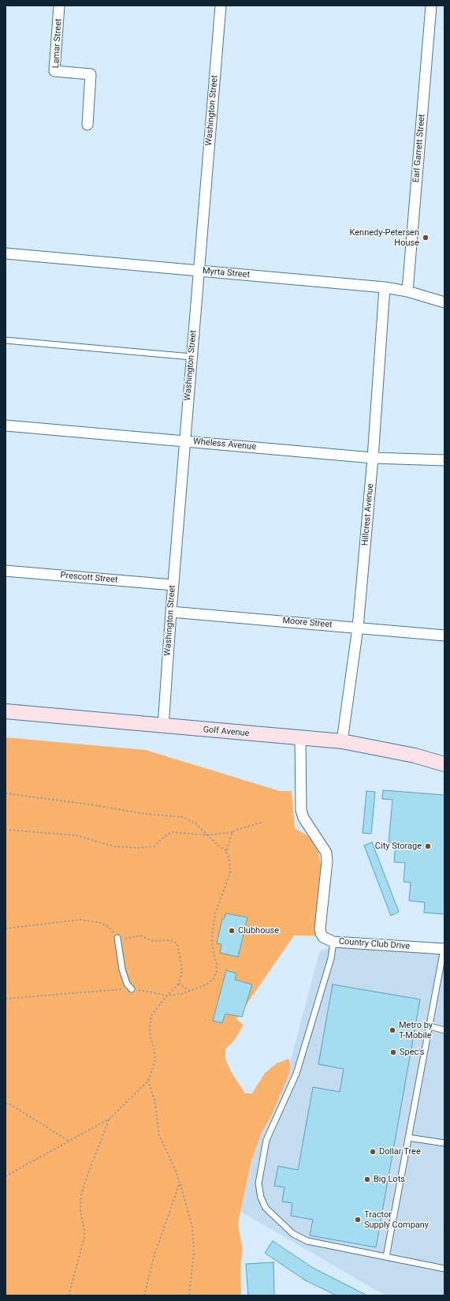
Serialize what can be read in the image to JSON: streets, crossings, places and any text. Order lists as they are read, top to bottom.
{
  "streets": {
    "main road": ["Golf Avenue"],
    "street": [
      "Lamar Street",
      "Washington Street",
      "Earl Garrett Street",
      "Myrta Street",
      "Wheless Avenue",
      "Hillcrest Avenue",
      "Prescott Street",
      "Moore Street",
      "Country Club Drive"
    ]
  },
  "crossings": [
    ["Washington Street", "Myrta Street"],
    ["Washington Street", "Wheless Avenue"],
    ["Washington Street", "Prescott Street"],
    ["Washington Street", "Moore Street"],
    ["Washington Street", "Golf Avenue"],
    ["Earl Garrett Street", "Myrta Street"],
    ["Myrta Street", "Hillcrest Avenue"],
    ["Wheless Avenue", "Hillcrest Avenue"],
    ["Hillcrest Avenue", "Moore Street"],
    ["Hillcrest Avenue", "Golf Avenue"],
    ["Golf Avenue", "Country Club Drive"]
  ],
  "places": [
    "Kennedy-Petersen House",
    "City Storage",
    "Clubhouse",
    "Metro by T-Mobile",
    "Spec's",
    "Dollar Tree",
    "Big Lots",
    "Tractor Supply Company"
  ]
}
